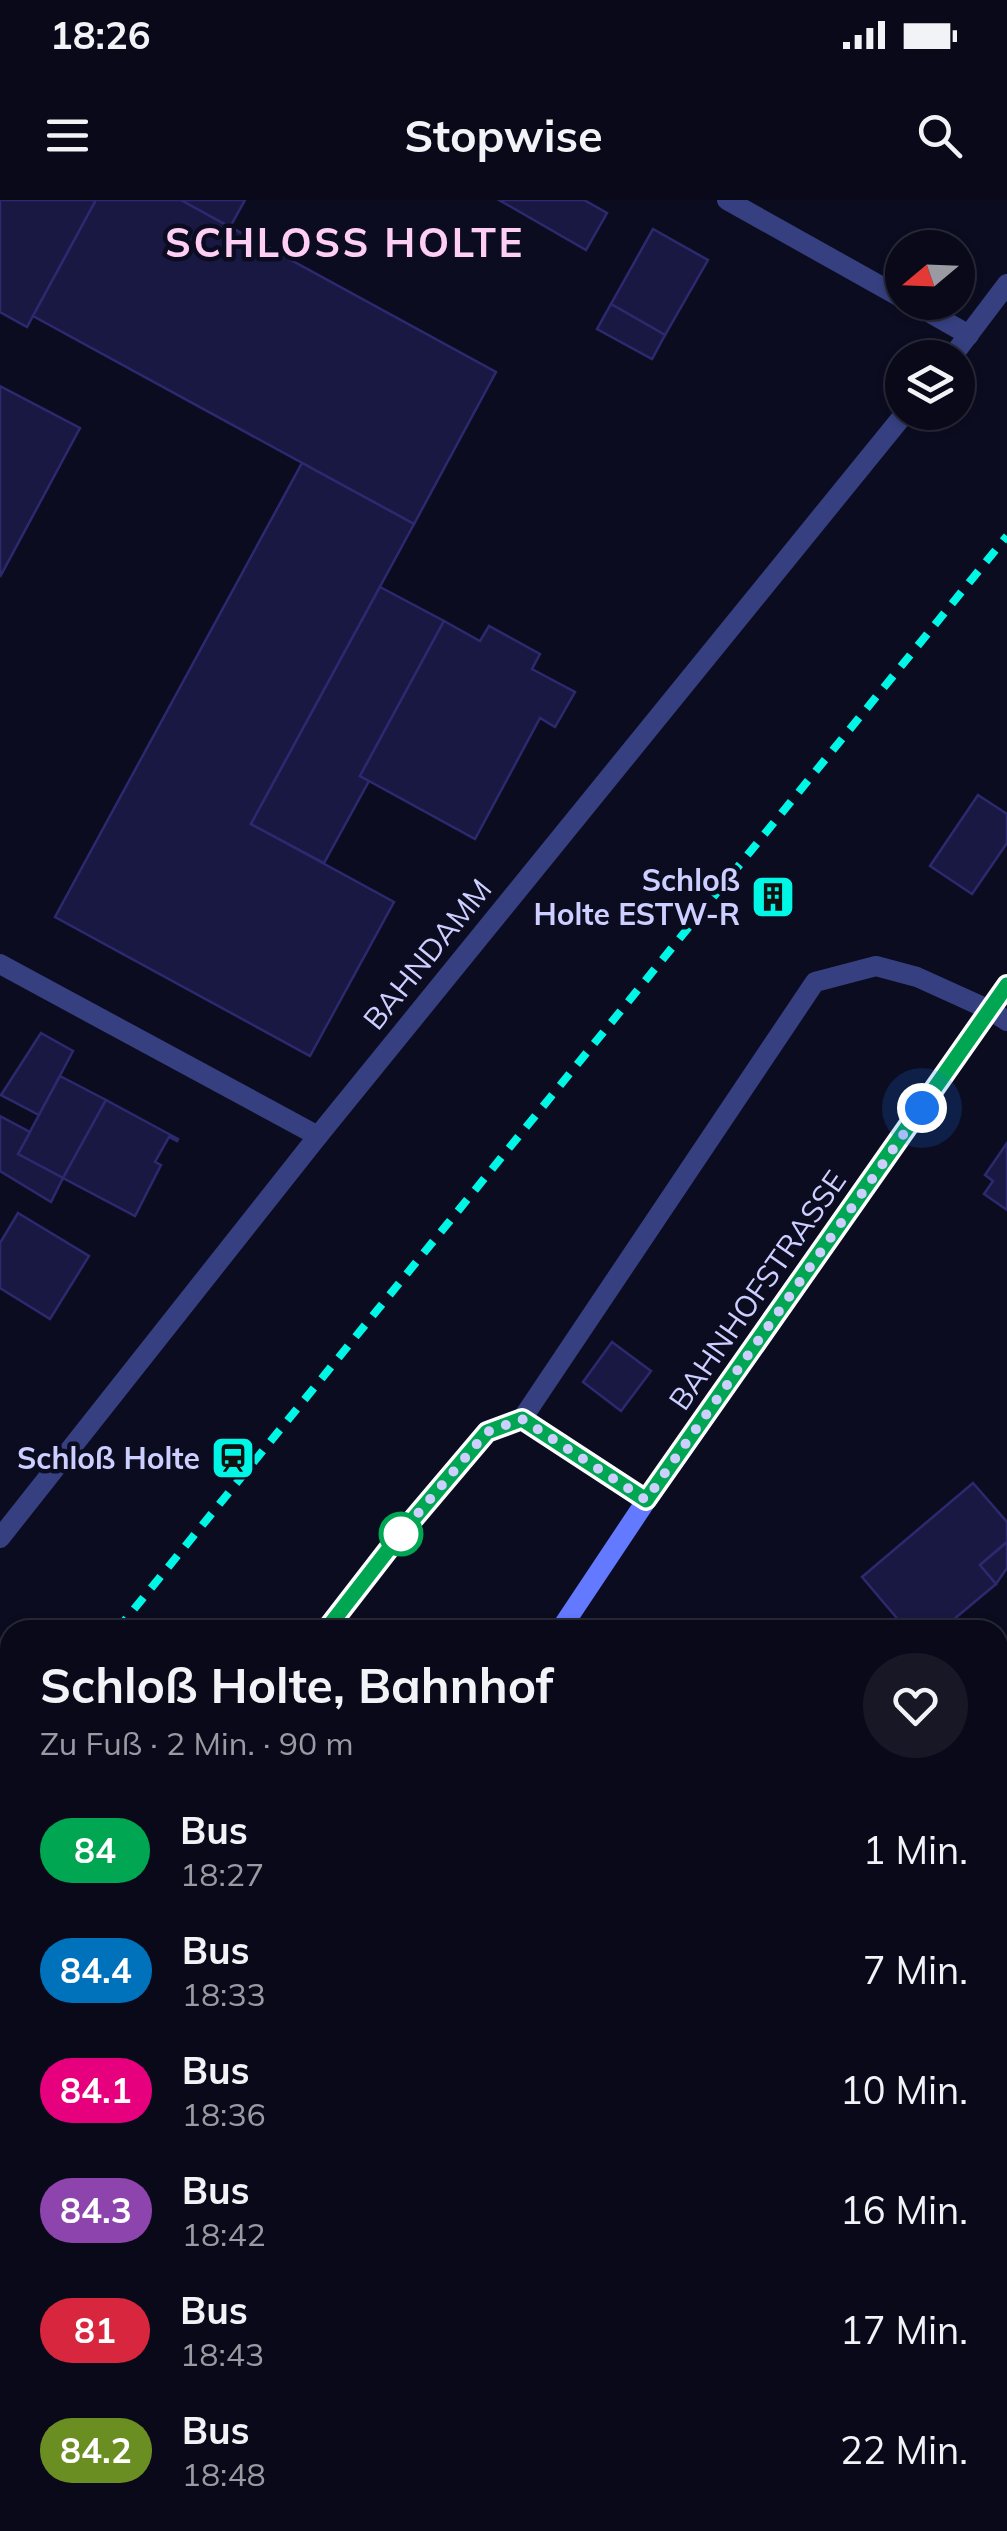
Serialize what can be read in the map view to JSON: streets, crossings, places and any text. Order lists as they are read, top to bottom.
{
  "streets": {
    "street": ["BAHNDAMM", "BAHNHOFSTRASSE"]
  },
  "districts": ["SCHLOSS HOLTE"],
  "places": {
    "building": ["Schloß Holte ESTW-R"],
    "station": ["Schloß Holte"]
  },
  "lines": ["bus line 84"],
  "north": "left",
  "page": {
    "status": "18:26",
    "header": "Stopwise",
    "heading": ["Schloß Holte, Bahnhof", "Zu Fuß · 2 Min. · 90 m"],
    "list": [
      {
        "mark": "84",
        "name": "Bus",
        "note": "18:27",
        "value": "1 Min."
      },
      {
        "mark": "84.4",
        "name": "Bus",
        "note": "18:33",
        "value": "7 Min."
      },
      {
        "mark": "84.1",
        "name": "Bus",
        "note": "18:36",
        "value": "10 Min."
      },
      {
        "mark": "84.3",
        "name": "Bus",
        "note": "18:42",
        "value": "16 Min."
      },
      {
        "mark": "81",
        "name": "Bus",
        "note": "18:43",
        "value": "17 Min."
      },
      {
        "mark": "84.2",
        "name": "Bus",
        "note": "18:48",
        "value": "22 Min."
      }
    ]
  }
}
